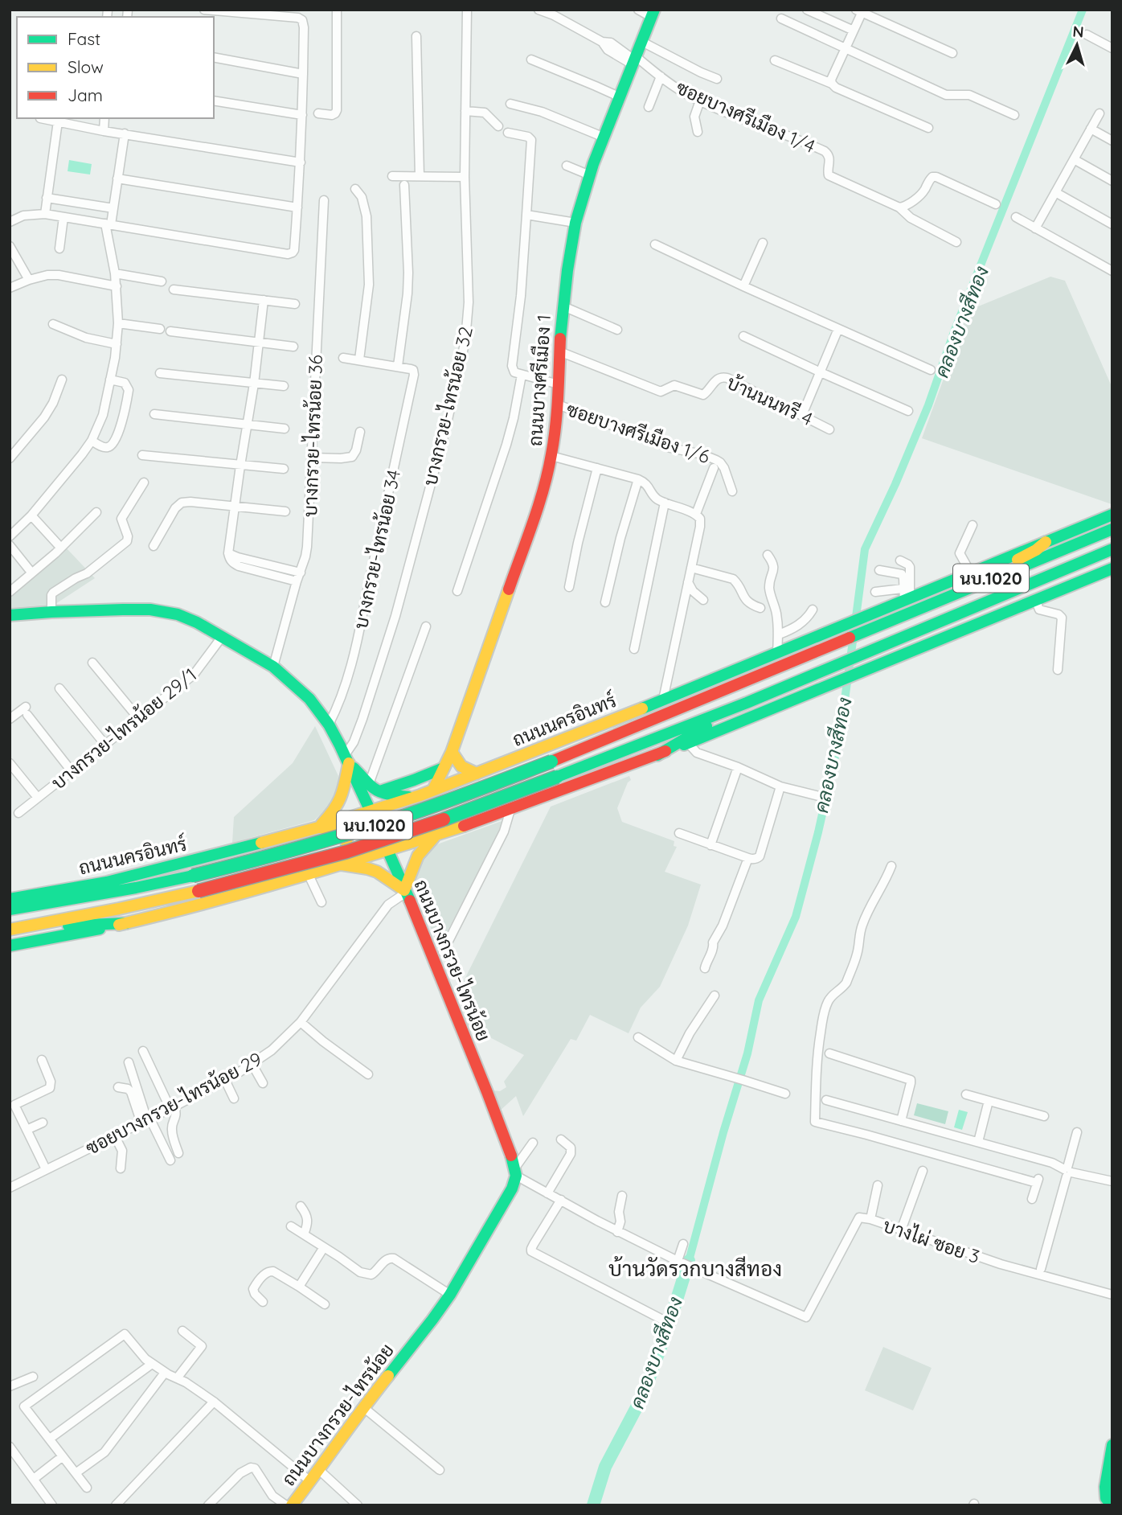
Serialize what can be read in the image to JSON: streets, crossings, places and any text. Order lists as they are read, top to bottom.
{
  "streets": {
    "main road": [
      "ถนนบางศรีเมือง 1",
      "นบ.1020",
      "ถนนนครอินทร์",
      "ถนนบางกรวย-ไทรน้อย"
    ],
    "street": [
      "ซอยบางศรีเมือง 1/4",
      "บ้านนนทรี 4",
      "บางกรวย-ไทรน้อย 32",
      "ซอยบางศรีเมือง 1/6",
      "บางกรวย-ไทรน้อย 36",
      "บางกรวย-ไทรน้อย 34",
      "บางกรวย-ไทรน้อย 29/1",
      "ซอยบางกรวย-ไทรน้อย 29",
      "บางไผ่ ซอย 3"
    ]
  },
  "crossings": [
    ["ซอยบางศรีเมือง 1/4", "ถนนบางศรีเมือง 1"],
    ["ถนนบางศรีเมือง 1", "บ้านนนทรี 4"],
    ["ถนนบางศรีเมือง 1", "ซอยบางศรีเมือง 1/6"],
    ["ถนนบางศรีเมือง 1", "ถนนนครอินทร์"],
    ["บางกรวย-ไทรน้อย 32", "ถนนบางกรวย-ไทรน้อย"],
    ["บางกรวย-ไทรน้อย 36", "ถนนบางกรวย-ไทรน้อย"],
    ["บางกรวย-ไทรน้อย 34", "ถนนบางกรวย-ไทรน้อย"],
    ["นบ.1020", "ถนนบางกรวย-ไทรน้อย"],
    ["ถนนนครอินทร์", "ถนนบางกรวย-ไทรน้อย"],
    ["บางกรวย-ไทรน้อย 29/1", "ถนนบางกรวย-ไทรน้อย"],
    ["ถนนบางกรวย-ไทรน้อย", "ซอยบางกรวย-ไทรน้อย 29"]
  ],
  "districts": ["บ้านวัดรวกบางสีทอง"],
  "water": ["คลองบางสีทอง"],
  "legend": ["Fast", "Slow", "Jam"],
  "north": "top"
}
